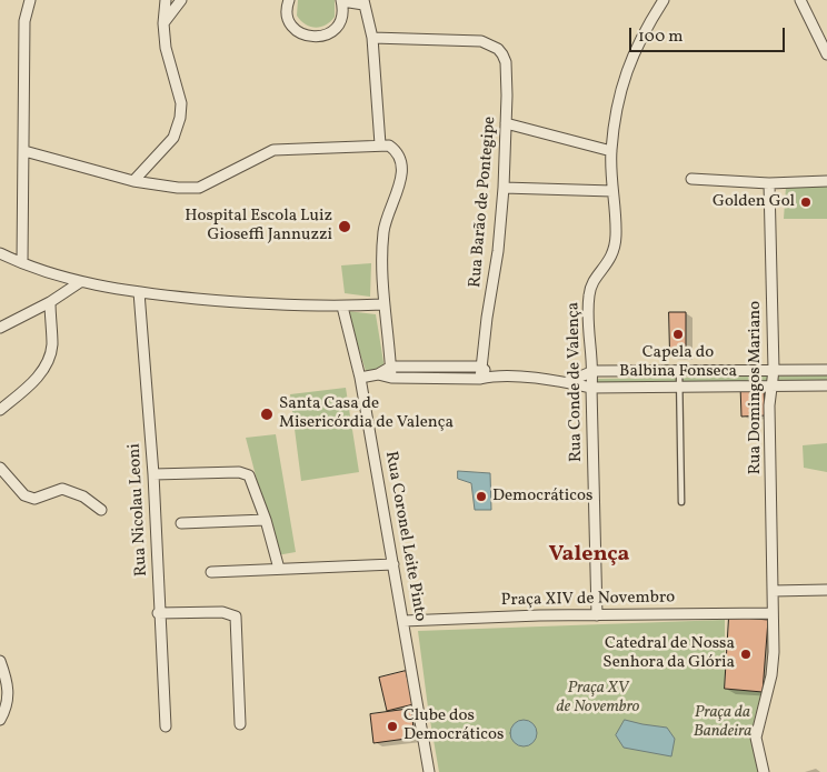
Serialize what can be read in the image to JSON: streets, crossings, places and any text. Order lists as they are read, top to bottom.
{
  "streets": {
    "street": [
      "Rua Barão de Pontegipe",
      "Rua Conde de Valença",
      "Rua Domingos Mariano",
      "Rua Nicolau Leoni",
      "Rua Coronel Leite Pinto",
      "Praça XIV de Novembro"
    ]
  },
  "crossings": [
    ["Rua Conde de Valença", "Praça XIV de Novembro"],
    ["Rua Domingos Mariano", "Praça XIV de Novembro"],
    ["Rua Coronel Leite Pinto", "Praça XIV de Novembro"]
  ],
  "districts": ["Valença"],
  "parks": ["Praça XV de Novembro", "Praça da Bandeira"],
  "places": [
    "Golden Gol",
    "Hospital Escola Luiz Gioseffi Jannuzzi",
    "Capela do Balbina Fonseca",
    "Santa Casa de Misericórdia de Valença",
    "Democráticos",
    "Catedral de Nossa Senhora da Glória",
    "Clube dos Democráticos"
  ],
  "scale_bar": "100 m"
}
